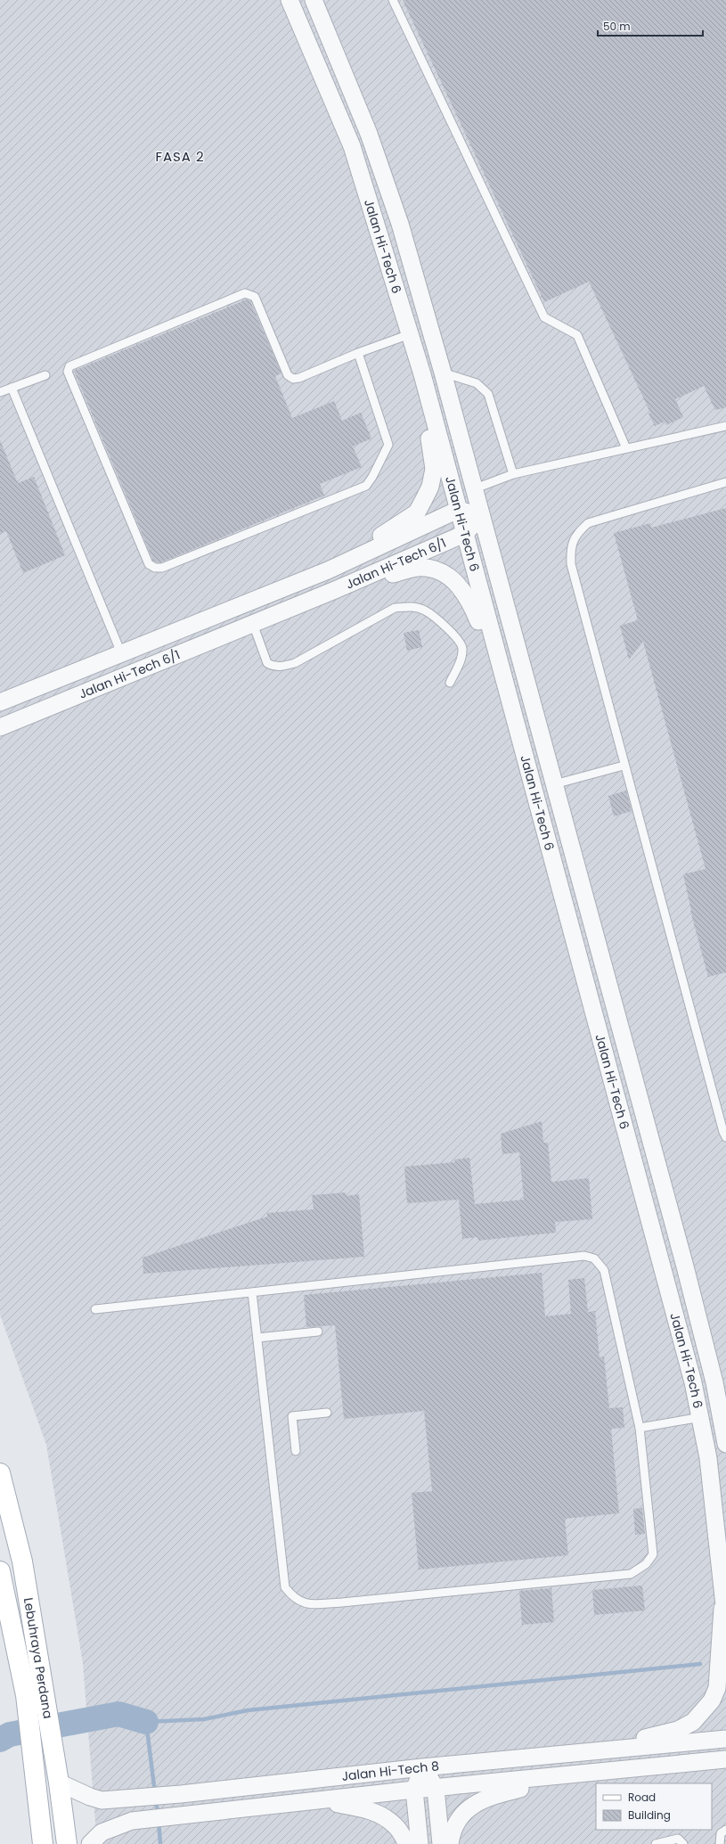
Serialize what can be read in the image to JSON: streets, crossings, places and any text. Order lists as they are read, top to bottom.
{
  "streets": {
    "main road": ["Lebuhraya Perdana"],
    "street": ["Jalan Hi-Tech 6", "Jalan Hi-Tech 6/1", "Jalan Hi-Tech 8"]
  },
  "crossings": [
    ["Jalan Hi-Tech 6", "Jalan Hi-Tech 6/1"],
    ["Lebuhraya Perdana", "Jalan Hi-Tech 8"]
  ],
  "districts": ["FASA 2"],
  "legend": ["Road", "Building"],
  "scale_bar": "50 m"
}
